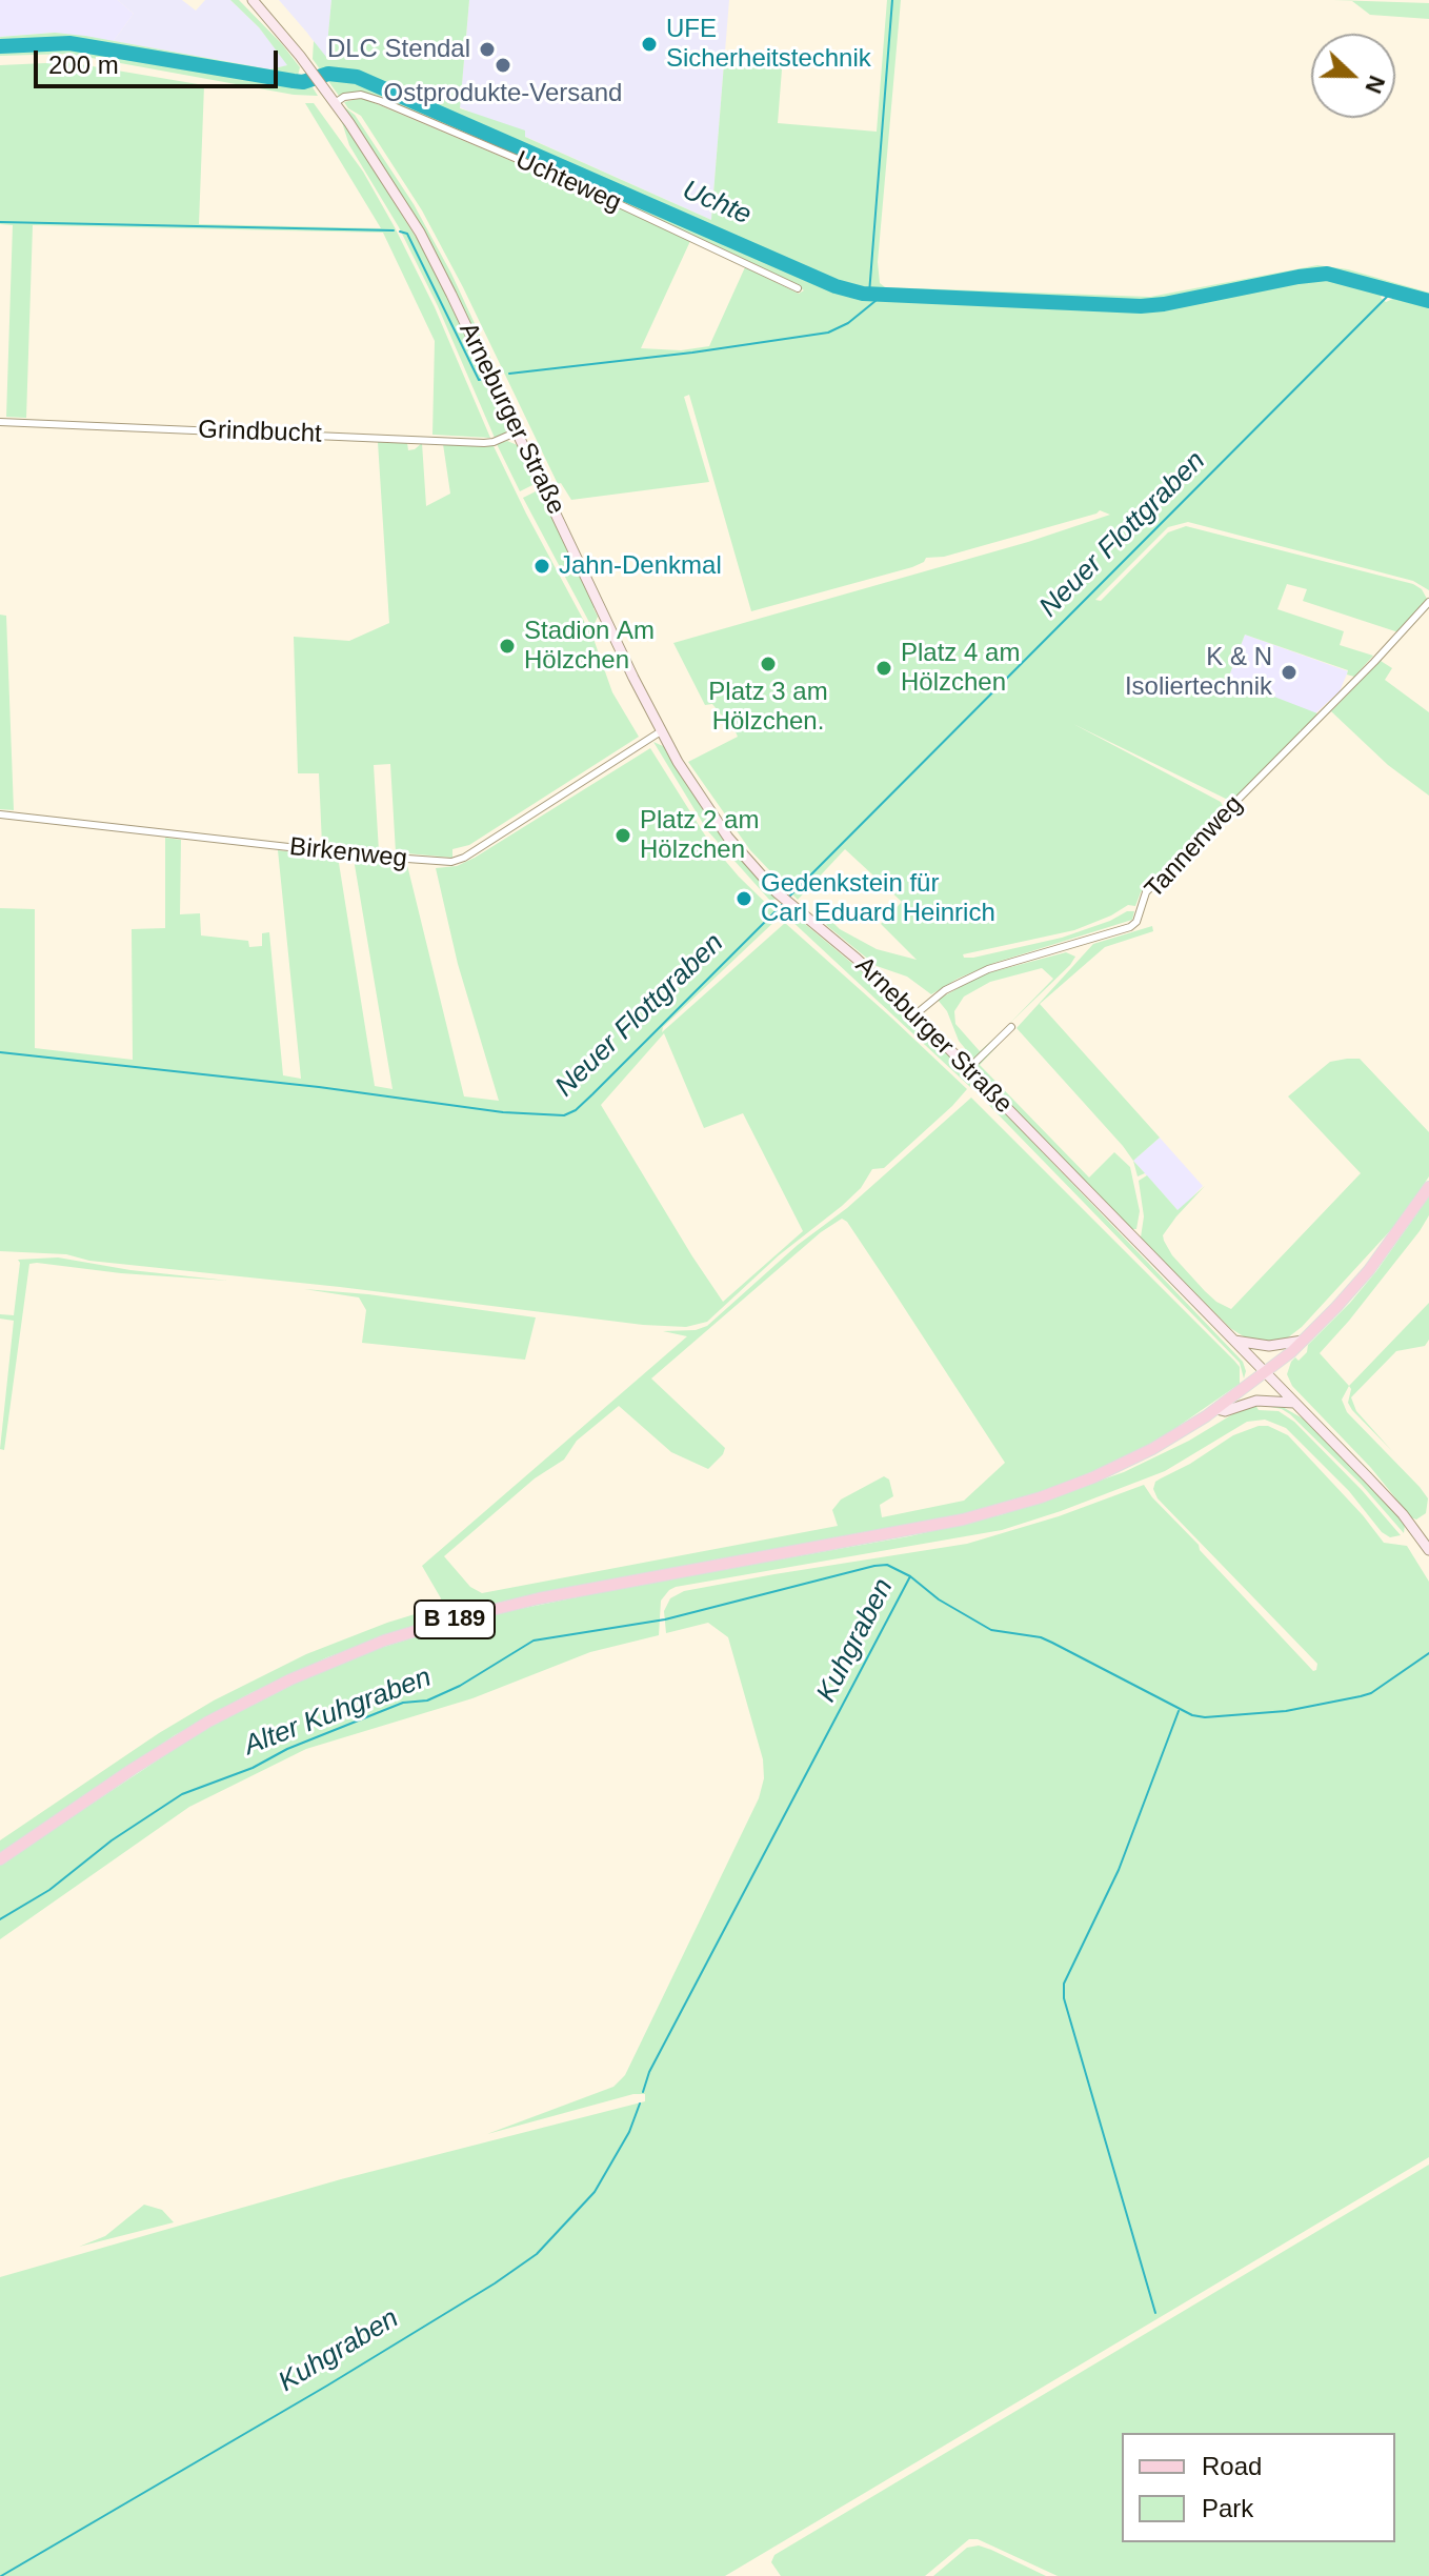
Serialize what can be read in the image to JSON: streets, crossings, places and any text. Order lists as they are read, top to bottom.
{
  "streets": {
    "main road": ["Arneburger Straße", "B 189"],
    "street": [
      "Uchteweg",
      "Grindbucht",
      "Tannenweg",
      "Birkenweg"
    ]
  },
  "crossings": [
    ["Uchteweg", "Arneburger Straße"],
    ["Arneburger Straße", "Grindbucht"],
    ["Arneburger Straße", "Tannenweg"],
    ["Arneburger Straße", "Birkenweg"],
    ["Arneburger Straße", "B 189"]
  ],
  "water": [
    "Uchte",
    "Neuer Flottgraben",
    "Kuhgraben",
    "Alter Kuhgraben"
  ],
  "places": [
    "UFE Sicherheitstechnik",
    "DLC Stendal",
    "Ostprodukte-Versand",
    "Jahn-Denkmal",
    "Stadion Am Hölzchen",
    "Platz 3 am Hölzchen.",
    "Platz 4 am Hölzchen",
    "K & N Isoliertechnik",
    "Platz 2 am Hölzchen",
    "Gedenkstein für Carl Eduard Heinrich"
  ],
  "legend": ["Road", "Park"],
  "scale_bar": "200 m",
  "north": "right"
}
